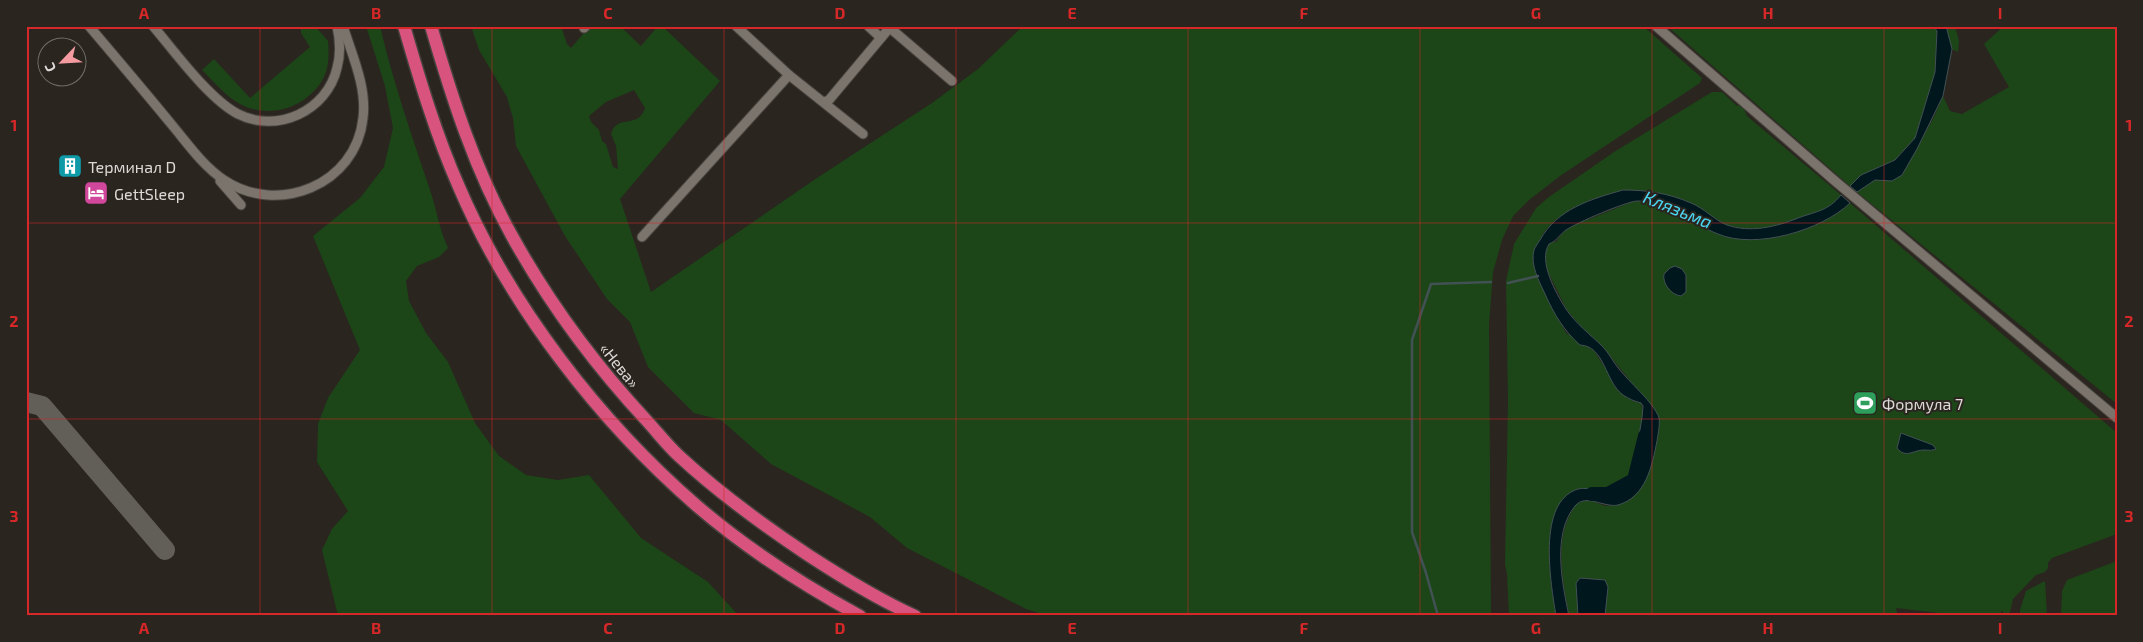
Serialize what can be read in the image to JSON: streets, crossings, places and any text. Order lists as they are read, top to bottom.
{
  "streets": {
    "highway": ["«Нева»"]
  },
  "water": ["Клязьма"],
  "places": {
    "building": ["Терминал D"],
    "hotel": ["GettSleep"],
    "sports": ["Формула 7"]
  },
  "north": "bottom left",
  "grid": {
    "columns": [
      "A",
      "B",
      "C",
      "D",
      "E",
      "F",
      "G",
      "H",
      "I"
    ],
    "rows": ["1", "2", "3"]
  }
}
